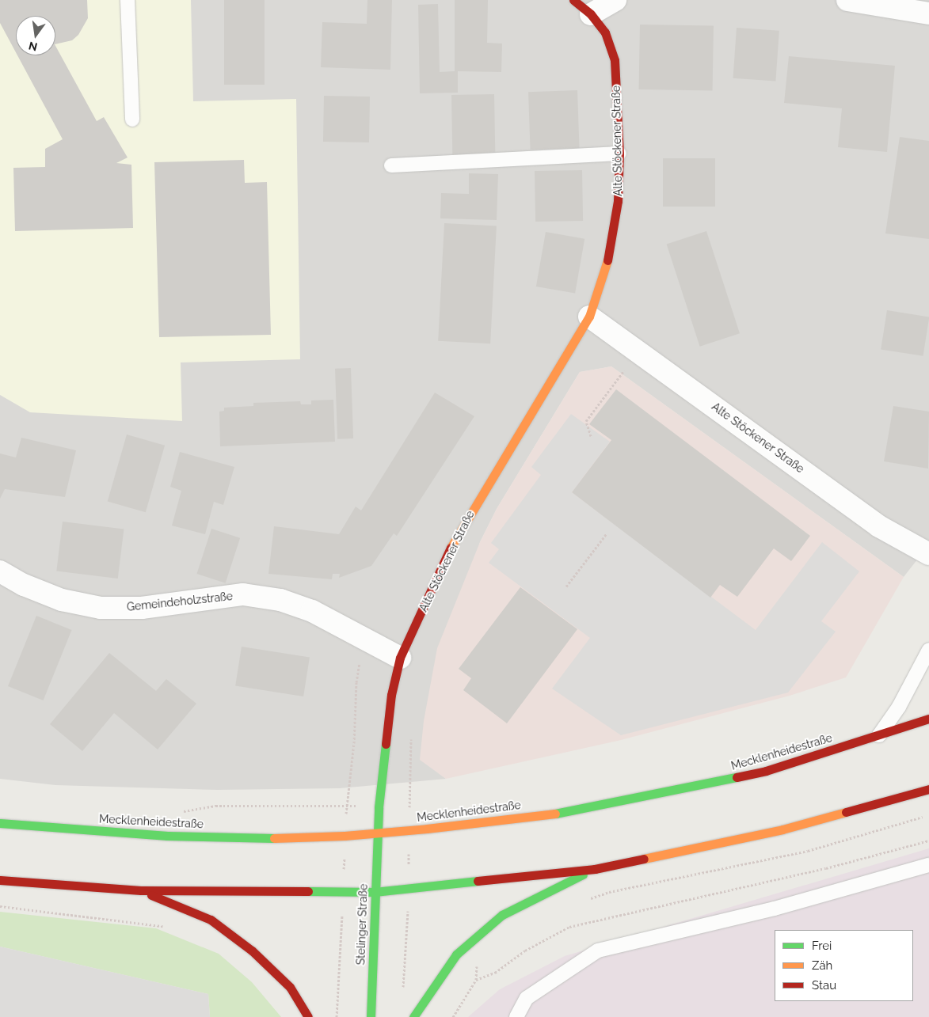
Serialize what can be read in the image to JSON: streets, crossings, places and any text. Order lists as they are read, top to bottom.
{
  "streets": {
    "main road": ["Alte Stöckener Straße", "Mecklenheidestraße", "Stelinger Straße"],
    "street": ["Gemeindeholzstraße"]
  },
  "crossings": [
    ["Alte Stöckener Straße", "Gemeindeholzstraße"],
    ["Alte Stöckener Straße", "Mecklenheidestraße"],
    ["Alte Stöckener Straße", "Stelinger Straße"],
    ["Mecklenheidestraße", "Stelinger Straße"]
  ],
  "legend": ["Frei", "Zäh", "Stau"],
  "north": "bottom"
}
